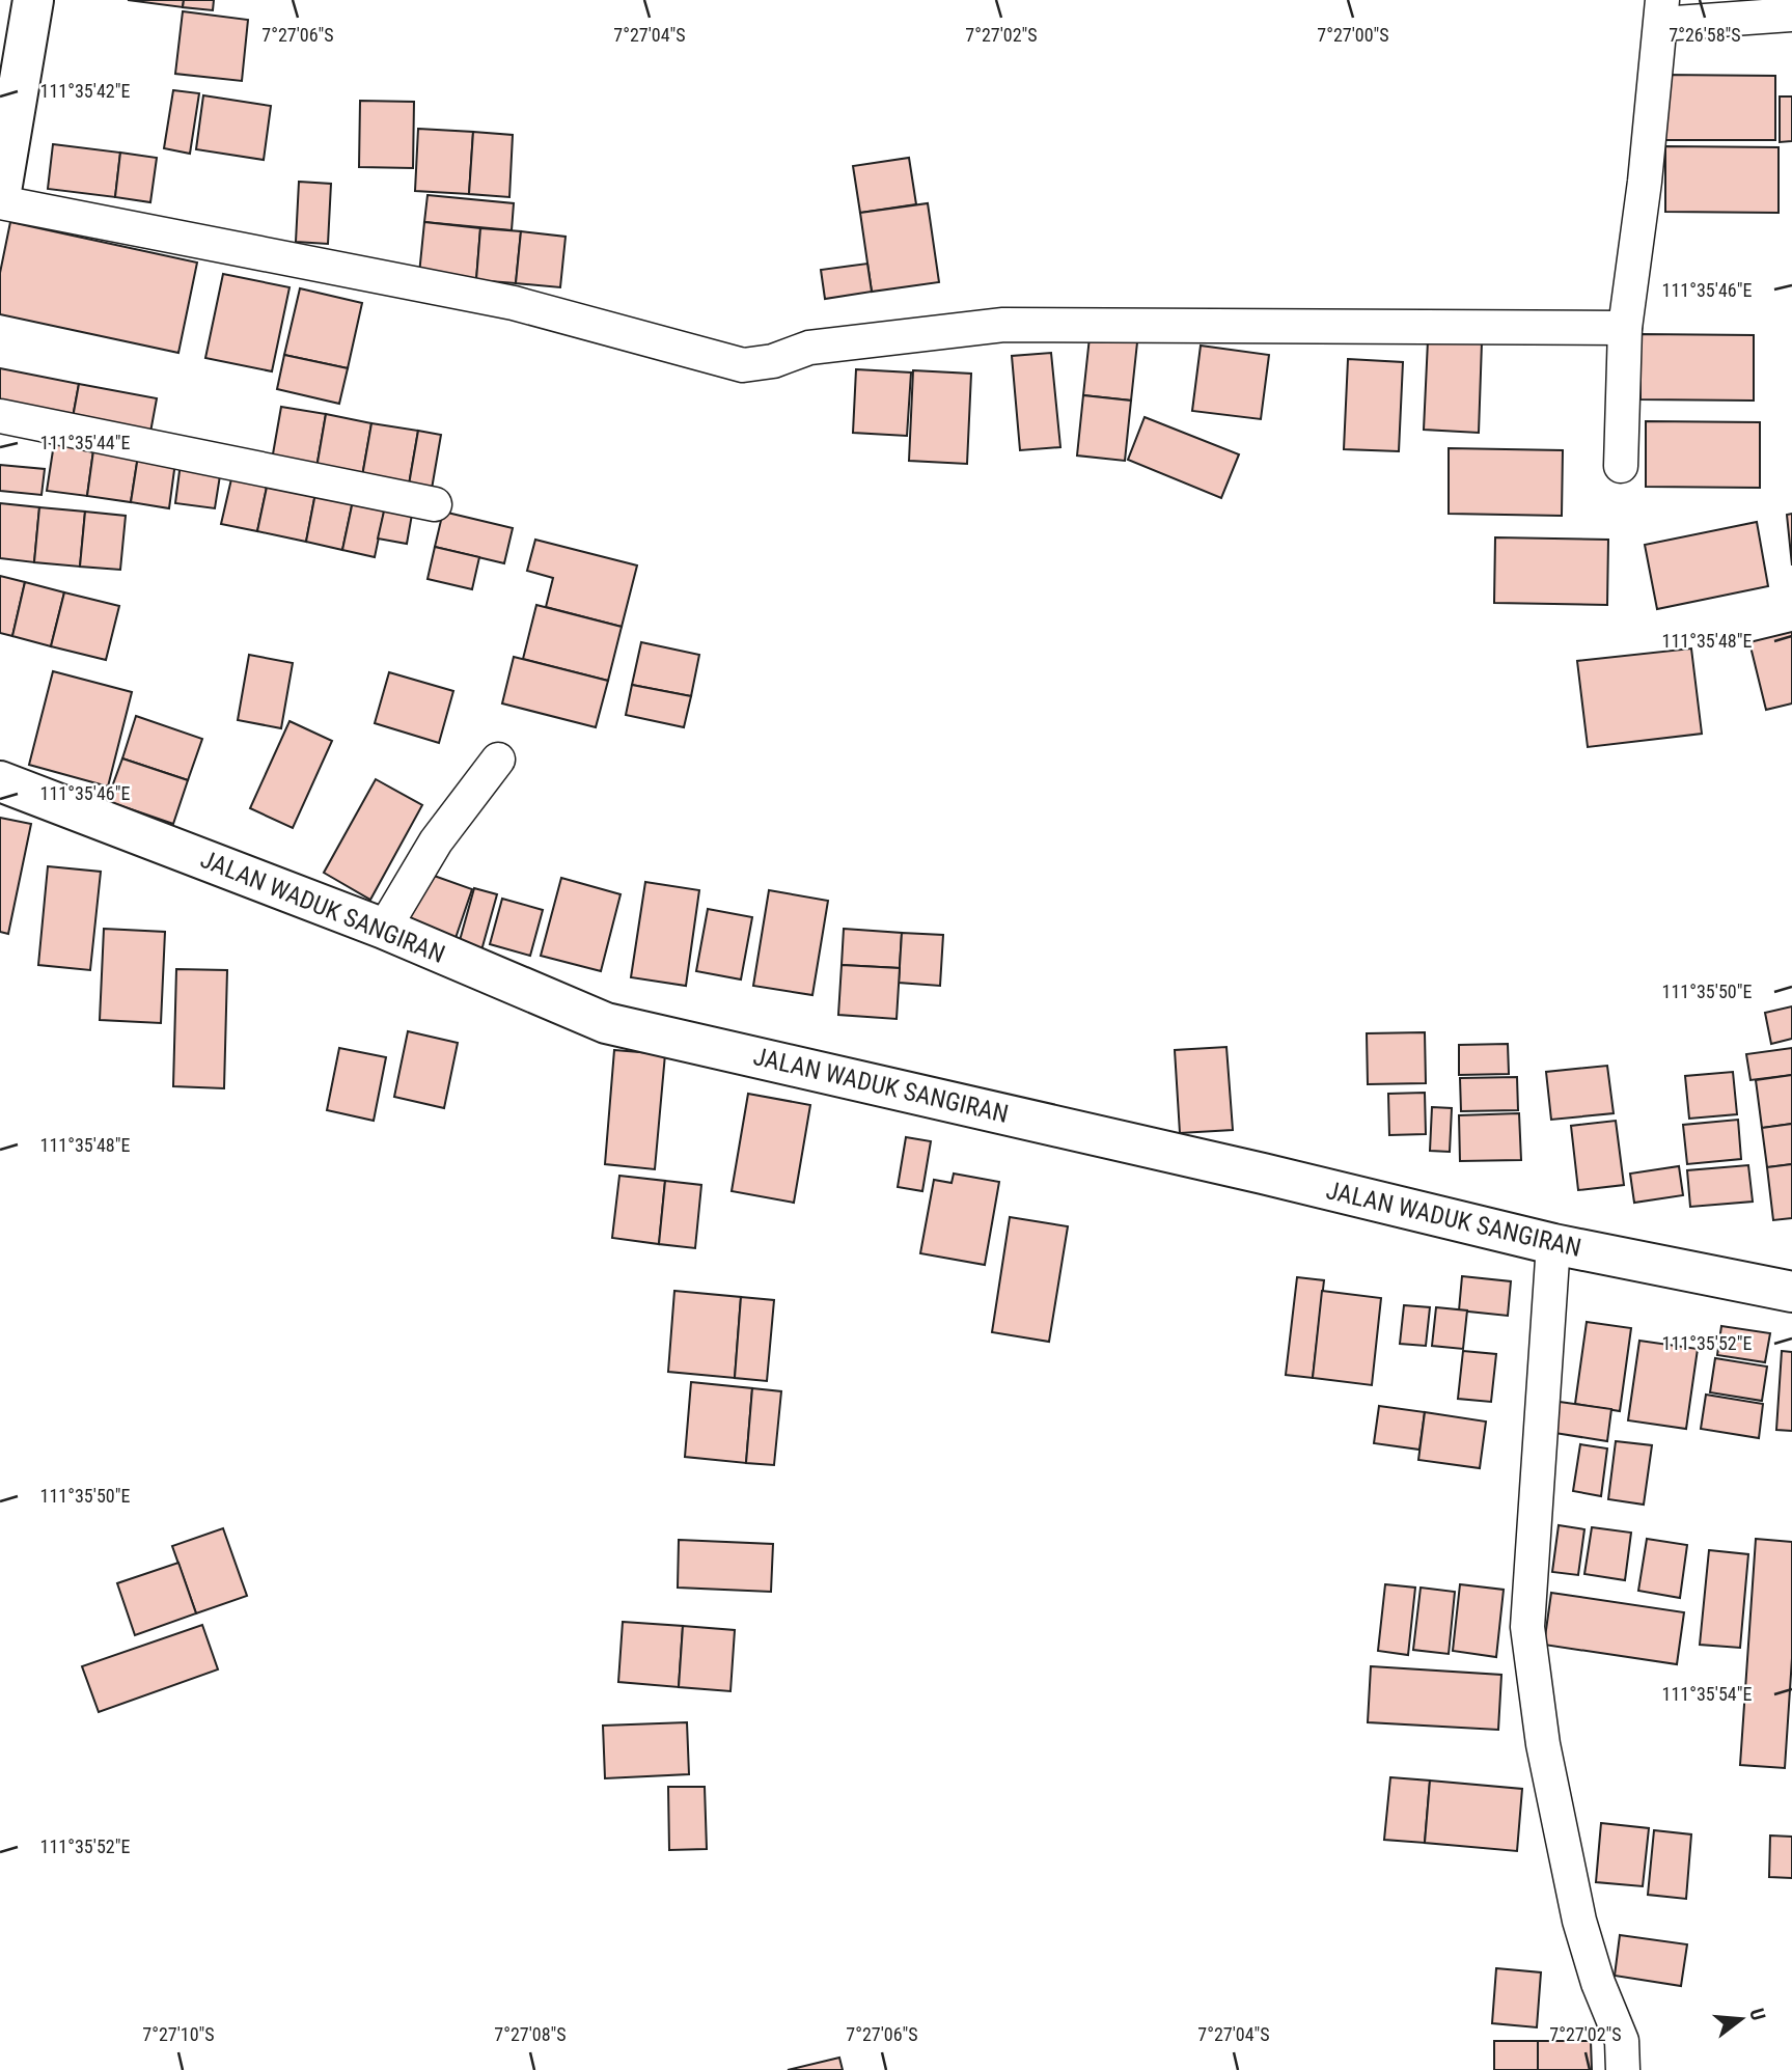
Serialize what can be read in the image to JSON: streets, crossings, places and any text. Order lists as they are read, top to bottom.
{
  "streets": {
    "main road": ["JALAN WADUK SANGIRAN"]
  },
  "north": "right",
  "coordinates": [
    "7°27'06\"S",
    "7°27'04\"S",
    "7°27'02\"S",
    "7°27'00\"S",
    "7°26'58\"S",
    "111°35'42\"E",
    "111°35'46\"E",
    "111°35'44\"E",
    "111°35'48\"E",
    "111°35'50\"E",
    "111°35'52\"E",
    "111°35'54\"E",
    "7°27'10\"S",
    "7°27'08\"S"
  ]
}
